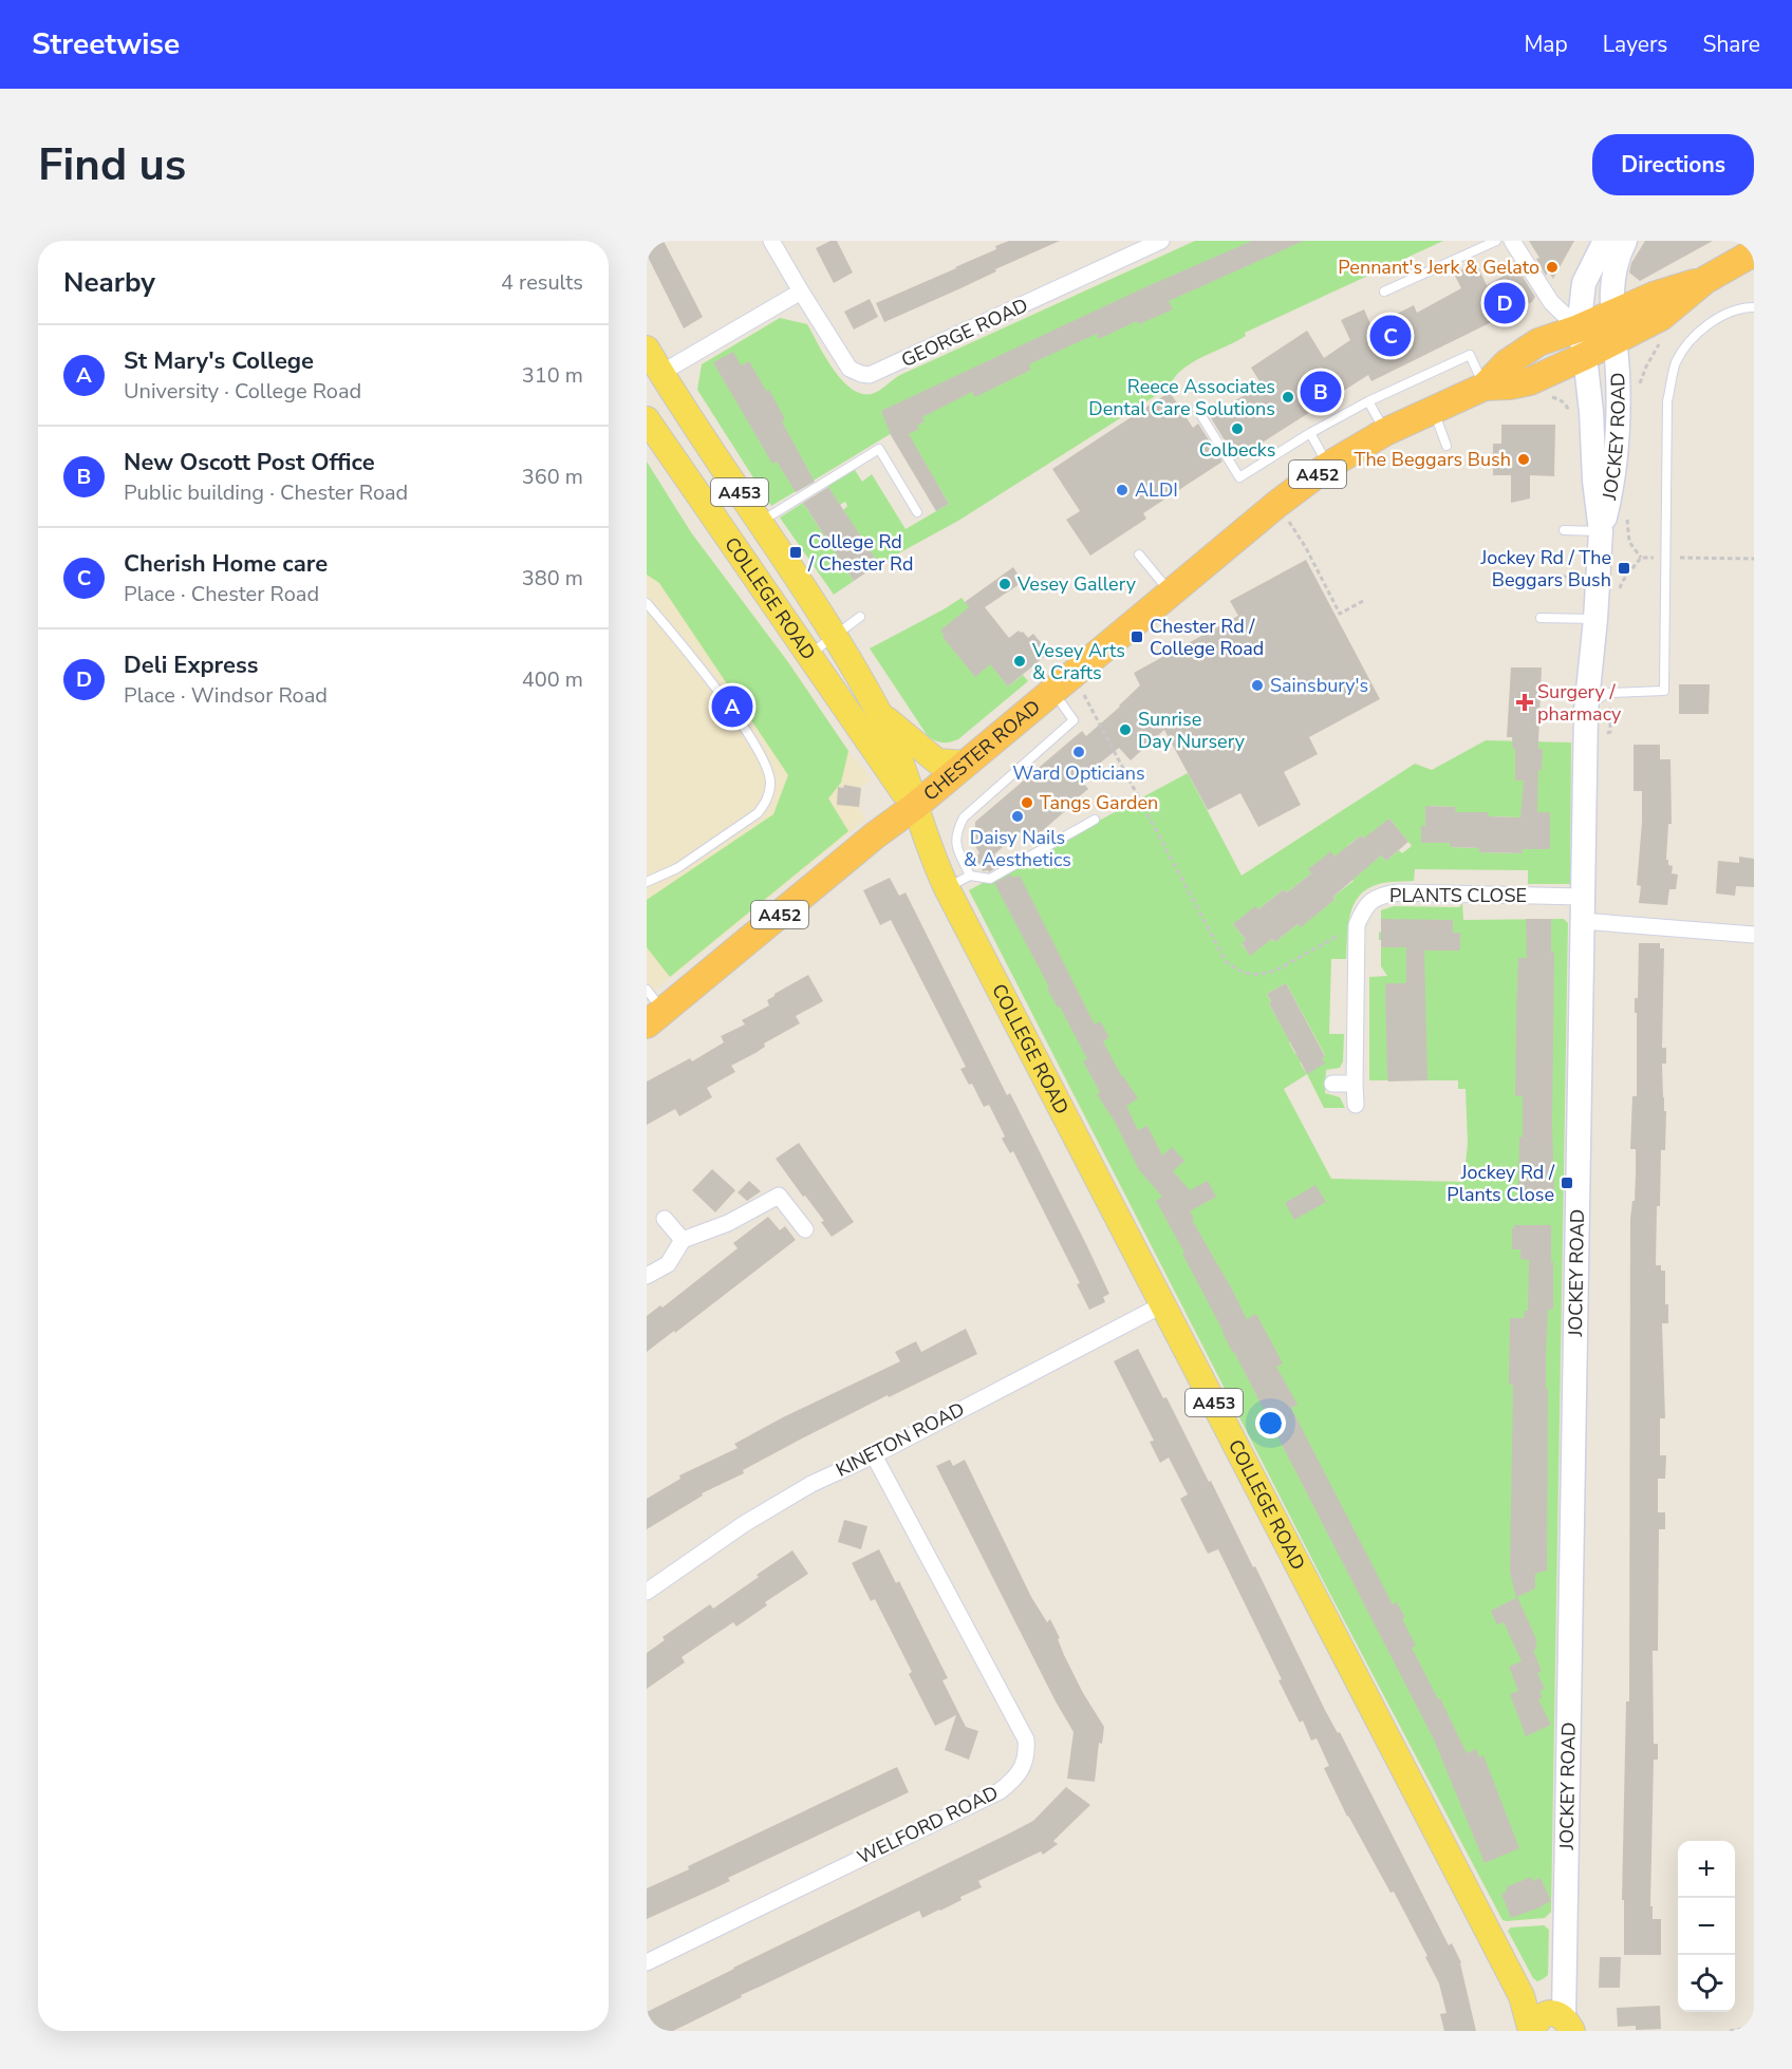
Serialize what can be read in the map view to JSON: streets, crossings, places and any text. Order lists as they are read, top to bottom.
{
  "streets": {
    "highway": ["A452", "CHESTER ROAD"],
    "main road": ["JOCKEY ROAD", "A453", "COLLEGE ROAD"],
    "street": [
      "GEORGE ROAD",
      "PLANTS CLOSE",
      "KINETON ROAD",
      "WELFORD ROAD"
    ]
  },
  "crossings": [
    ["JOCKEY ROAD", "A452"],
    ["JOCKEY ROAD", "CHESTER ROAD"],
    ["JOCKEY ROAD", "PLANTS CLOSE"],
    ["A452", "CHESTER ROAD"],
    ["COLLEGE ROAD", "CHESTER ROAD"],
    ["COLLEGE ROAD", "KINETON ROAD"],
    ["KINETON ROAD", "WELFORD ROAD"]
  ],
  "places": {
    "other": [
      "Pennant's Jerk & Gelato",
      "Reece Associates Dental Care Solutions",
      "Colbecks",
      "The Beggars Bush",
      "ALDI",
      "Vesey Gallery",
      "Vesey Arts & Crafts",
      "Sainsbury's",
      "Sunrise Day Nursery",
      "Ward Opticians",
      "Tangs Garden",
      "Daisy Nails & Aesthetics"
    ],
    "transit": [
      "College Rd / Chester Rd",
      "Jockey Rd / The Beggars Bush",
      "Chester Rd / College Road",
      "Jockey Rd / Plants Close"
    ],
    "health": ["Surgery / pharmacy"]
  },
  "page": {
    "header": "Streetwise",
    "nav": ["Map", "Layers", "Share"],
    "buttons": "Directions",
    "title": "Find us",
    "heading": ["Nearby", "4 results"],
    "pins": [
      "D",
      "C",
      "B",
      "A"
    ],
    "list": [
      {
        "mark": "A",
        "name": "St Mary's College",
        "note": "University · College Road",
        "value": "310 m"
      },
      {
        "mark": "B",
        "name": "New Oscott Post Office",
        "note": "Public building · Chester Road",
        "value": "360 m"
      },
      {
        "mark": "C",
        "name": "Cherish Home care",
        "note": "Place · Chester Road",
        "value": "380 m"
      },
      {
        "mark": "D",
        "name": "Deli Express",
        "note": "Place · Windsor Road",
        "value": "400 m"
      }
    ],
    "map_buttons": ["+", "−"]
  }
}
